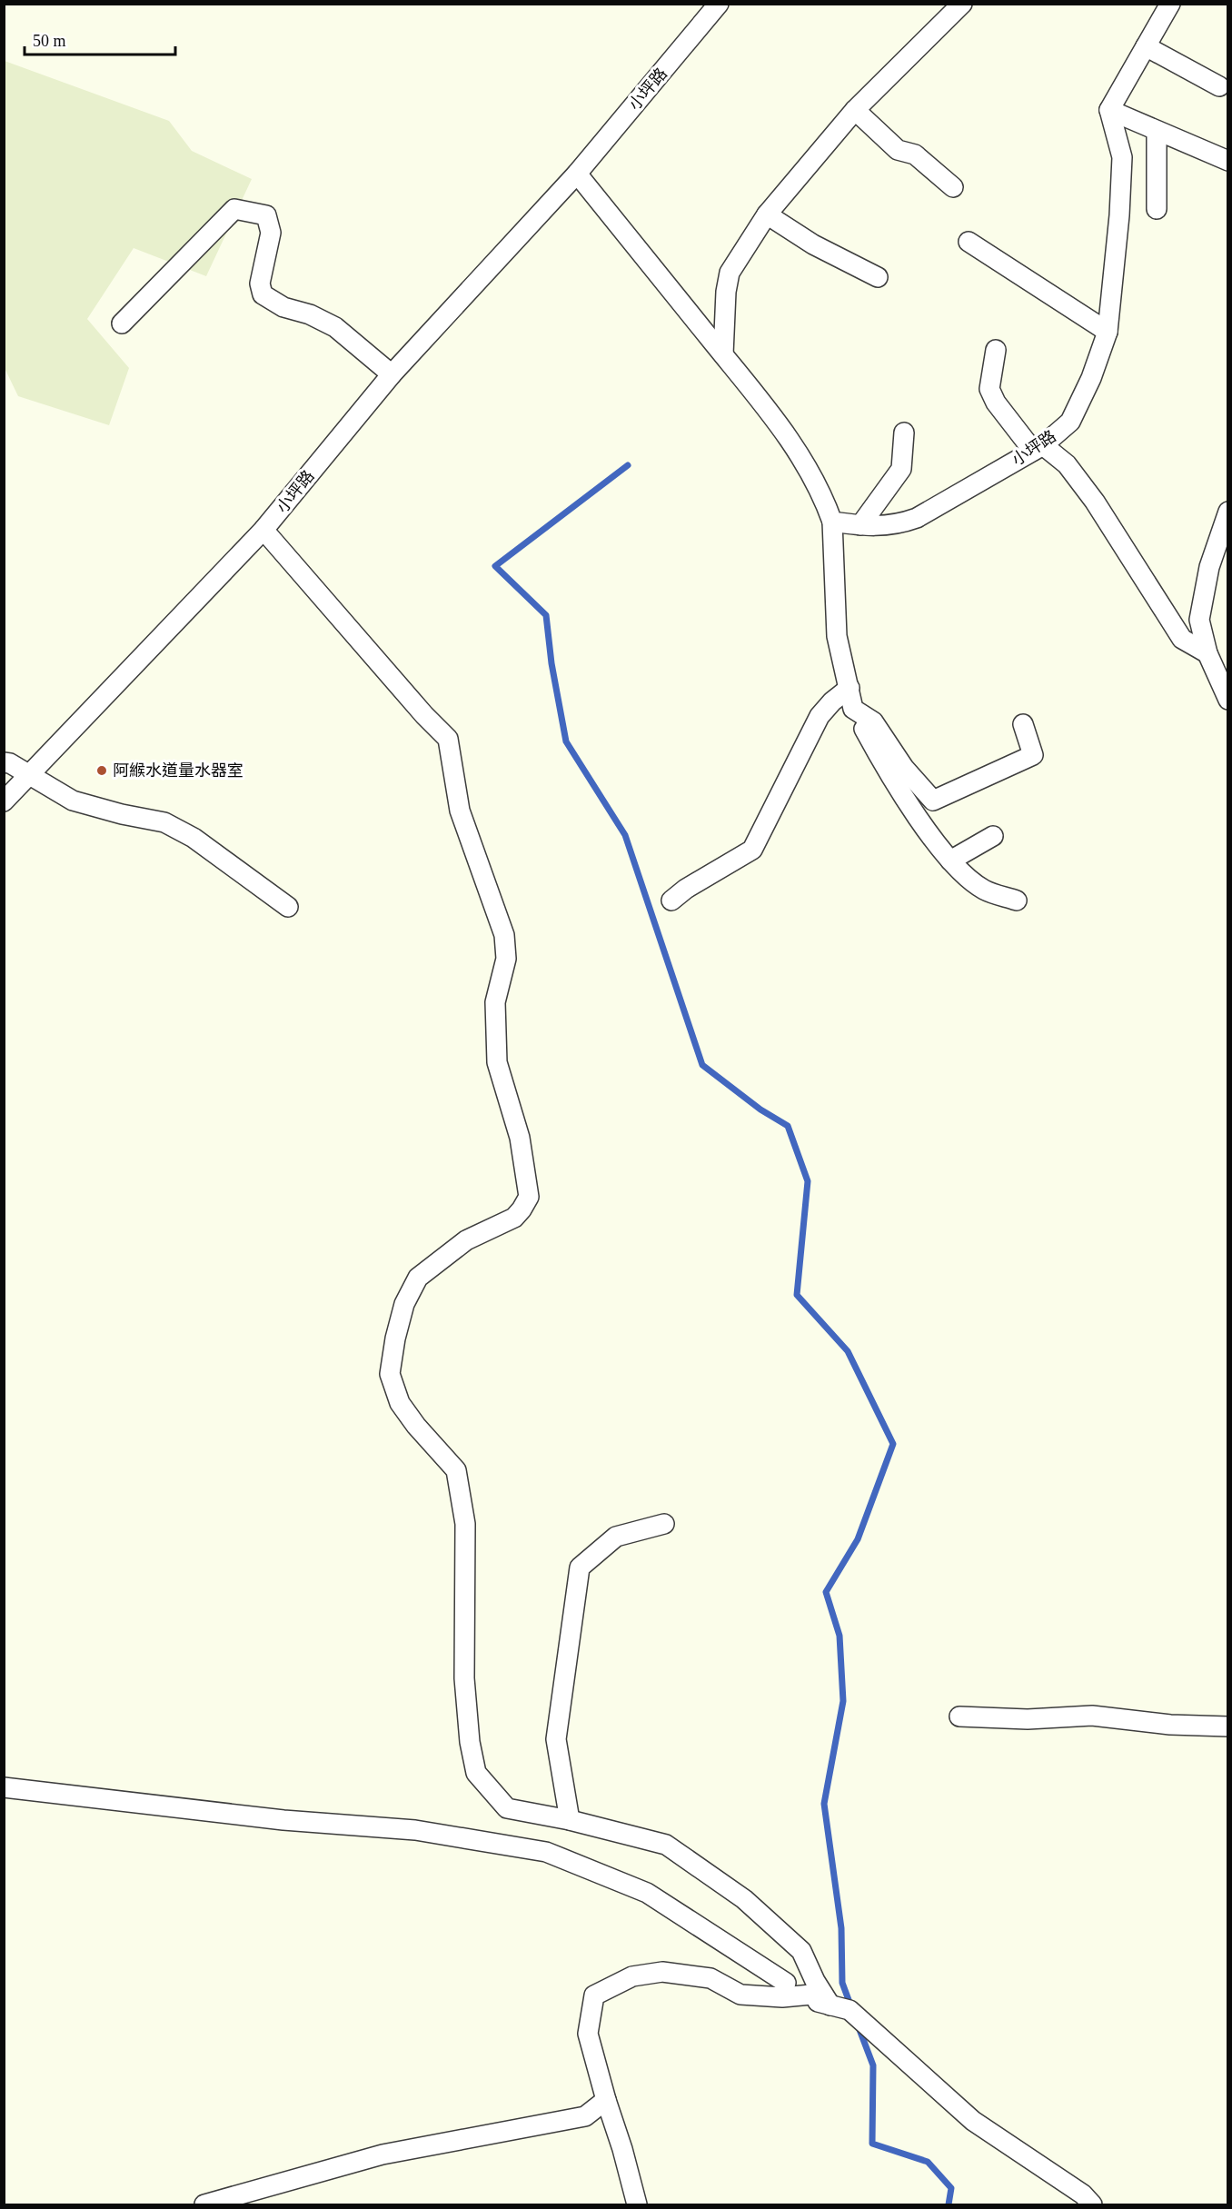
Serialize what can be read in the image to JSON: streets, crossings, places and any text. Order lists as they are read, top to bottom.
{
  "streets": {
    "street": ["小坪路"]
  },
  "places": ["阿緱水道量水器室"],
  "scale_bar": "50 m"
}
